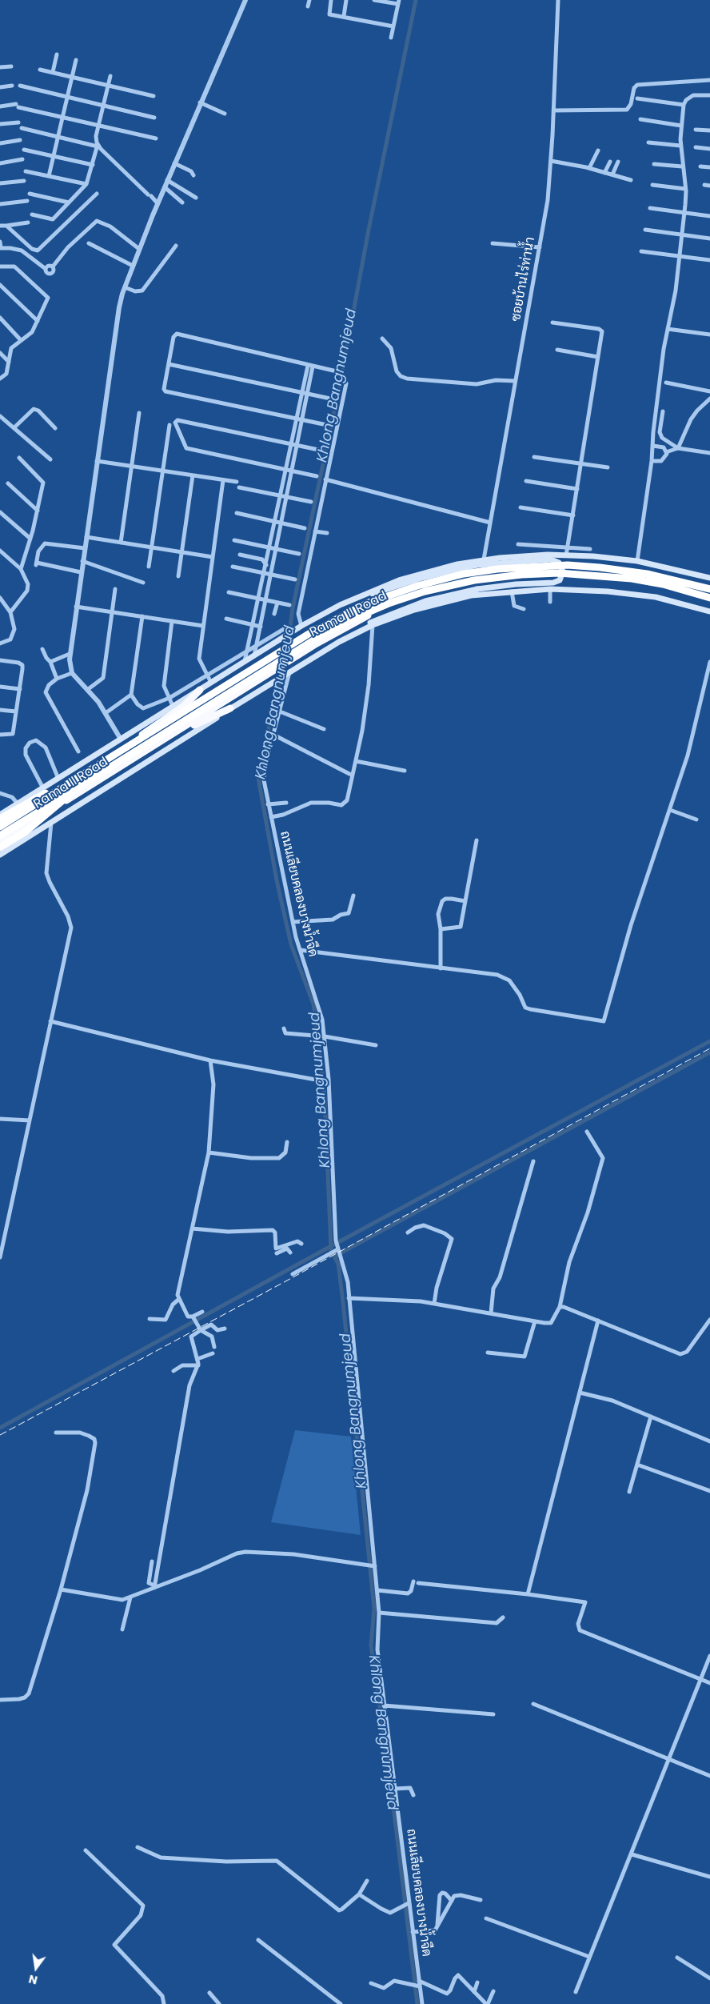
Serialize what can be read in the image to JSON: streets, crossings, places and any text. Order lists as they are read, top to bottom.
{
  "streets": {
    "highway": ["Rama II Road"],
    "street": ["ซอยบ้านไร่ท่าน้ำ", "ถนนเลียบคลองบางน้ำจืด"]
  },
  "crossings": [
    ["ซอยบ้านไร่ท่าน้ำ", "Rama II Road"],
    ["Rama II Road", "ถนนเลียบคลองบางน้ำจืด"]
  ],
  "water": ["Khlong Bangnumjeud"],
  "north": "bottom"
}
